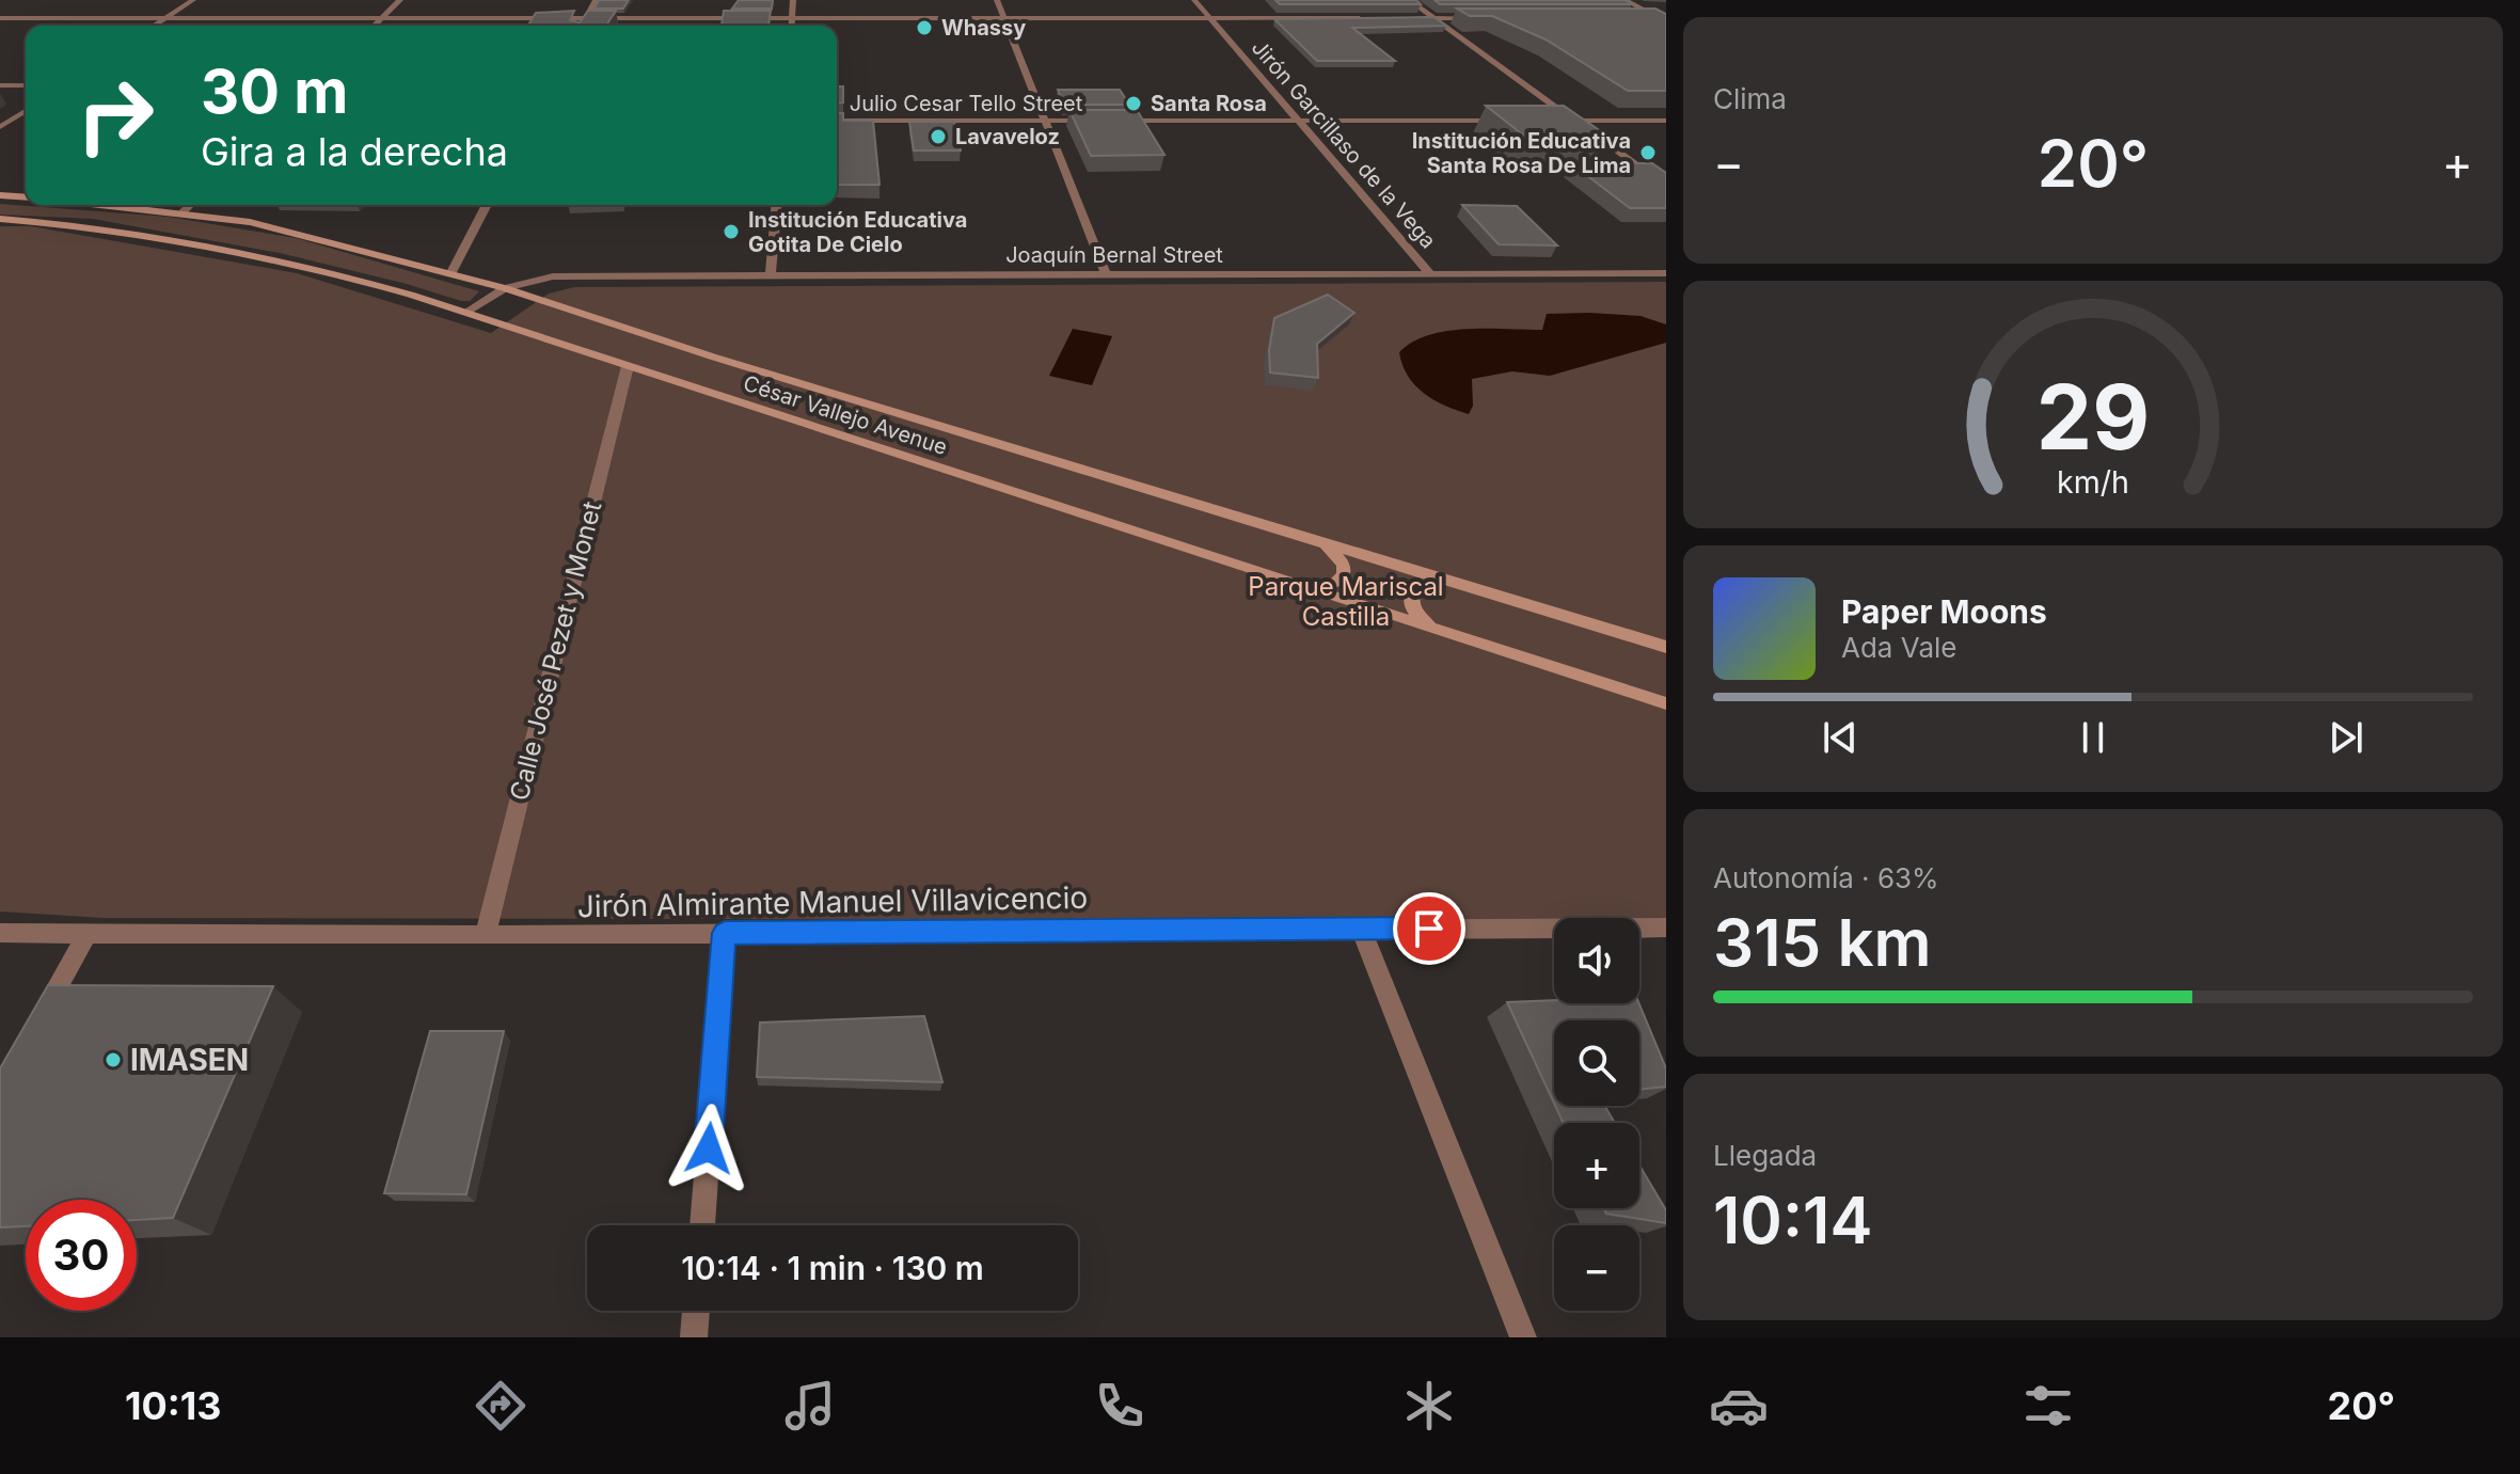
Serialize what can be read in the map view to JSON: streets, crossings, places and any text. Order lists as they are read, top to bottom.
{
  "streets": {
    "main road": ["César Vallejo Avenue"],
    "street": [
      "Julio Cesar Tello Street",
      "Jirón Garcillaso de la Vega",
      "Joaquín Bernal Street",
      "Calle José Pezet y Monet",
      "Jirón Almirante Manuel Villavicencio"
    ]
  },
  "crossings": [
    ["Julio Cesar Tello Street", "Jirón Garcillaso de la Vega"],
    ["Jirón Garcillaso de la Vega", "Joaquín Bernal Street"],
    ["Joaquín Bernal Street", "César Vallejo Avenue"],
    ["César Vallejo Avenue", "Calle José Pezet y Monet"],
    ["Calle José Pezet y Monet", "Jirón Almirante Manuel Villavicencio"]
  ],
  "parks": ["Parque Mariscal Castilla"],
  "places": [
    "Whassy",
    "Santa Rosa",
    "Lavaveloz",
    "Institución Educativa Santa Rosa De Lima",
    "Institución Educativa Gotita De Cielo",
    "IMASEN"
  ],
  "page": {
    "tile": [
      "Clima",
      ["Autonomía · 63%", "315 km"],
      ["Llegada", "10:14"]
    ],
    "turn": ["30 m", "Gira a la derecha"],
    "heat": ["−", "20°", "+"],
    "song": ["Paper Moons", "Ada Vale"],
    "map_buttons": ["+", "−"],
    "limit": "30",
    "trip": "10:14 · 1 min · 130 m",
    "tabs": ["10:13", "20°"],
    "gauge": ["29", "km/h"]
  }
}
